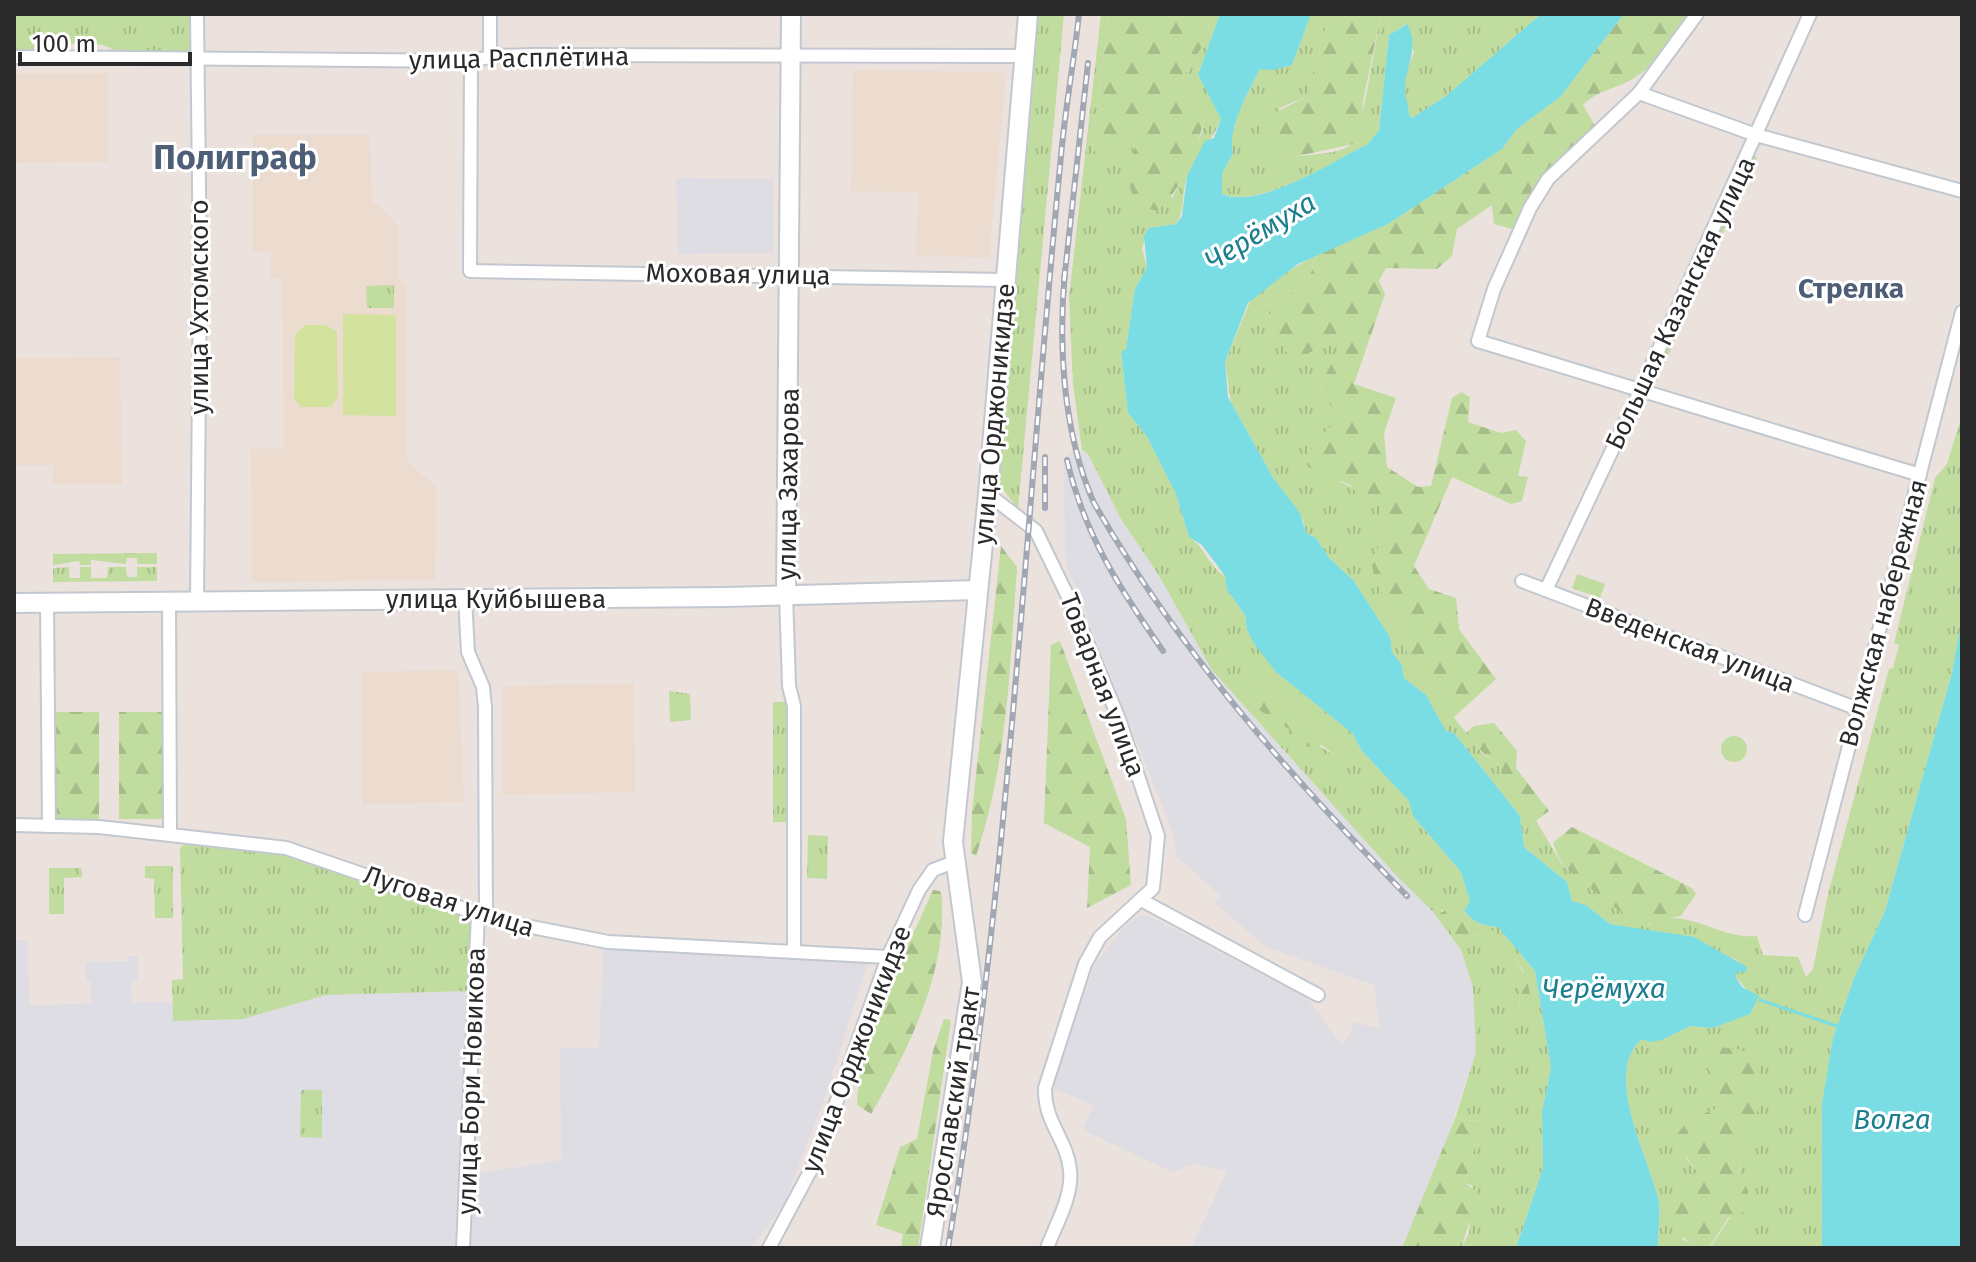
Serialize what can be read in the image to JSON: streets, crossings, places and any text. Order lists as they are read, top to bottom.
{
  "streets": {
    "street": [
      "улица Расплётина",
      "Моховая улица",
      "Большая Казанская улица",
      "улица Ухтомского",
      "улица Орджоникидзе",
      "улица Захарова",
      "улица Куйбышева",
      "Волжская набережная",
      "Введенская улица",
      "Товарная улица",
      "Луговая улица",
      "улица Бори Новикова",
      "Ярославский тракт"
    ]
  },
  "crossings": [
    ["улица Расплётина", "Моховая улица"],
    ["улица Расплётина", "улица Ухтомского"],
    ["улица Расплётина", "улица Орджоникидзе"],
    ["улица Расплётина", "улица Захарова"],
    ["Моховая улица", "улица Орджоникидзе"],
    ["Моховая улица", "улица Захарова"],
    ["Большая Казанская улица", "Введенская улица"],
    ["улица Ухтомского", "улица Куйбышева"],
    ["улица Орджоникидзе", "улица Куйбышева"],
    ["улица Орджоникидзе", "Товарная улица"],
    ["улица Орджоникидзе", "Луговая улица"],
    ["улица Орджоникидзе", "Ярославский тракт"],
    ["улица Захарова", "улица Куйбышева"],
    ["улица Захарова", "Луговая улица"],
    ["улица Куйбышева", "улица Бори Новикова"],
    ["Волжская набережная", "Введенская улица"],
    ["Луговая улица", "улица Бори Новикова"]
  ],
  "districts": ["Полиграф", "Стрелка"],
  "water": ["Черёмуха", "Волга"],
  "scale_bar": "100 m"
}
